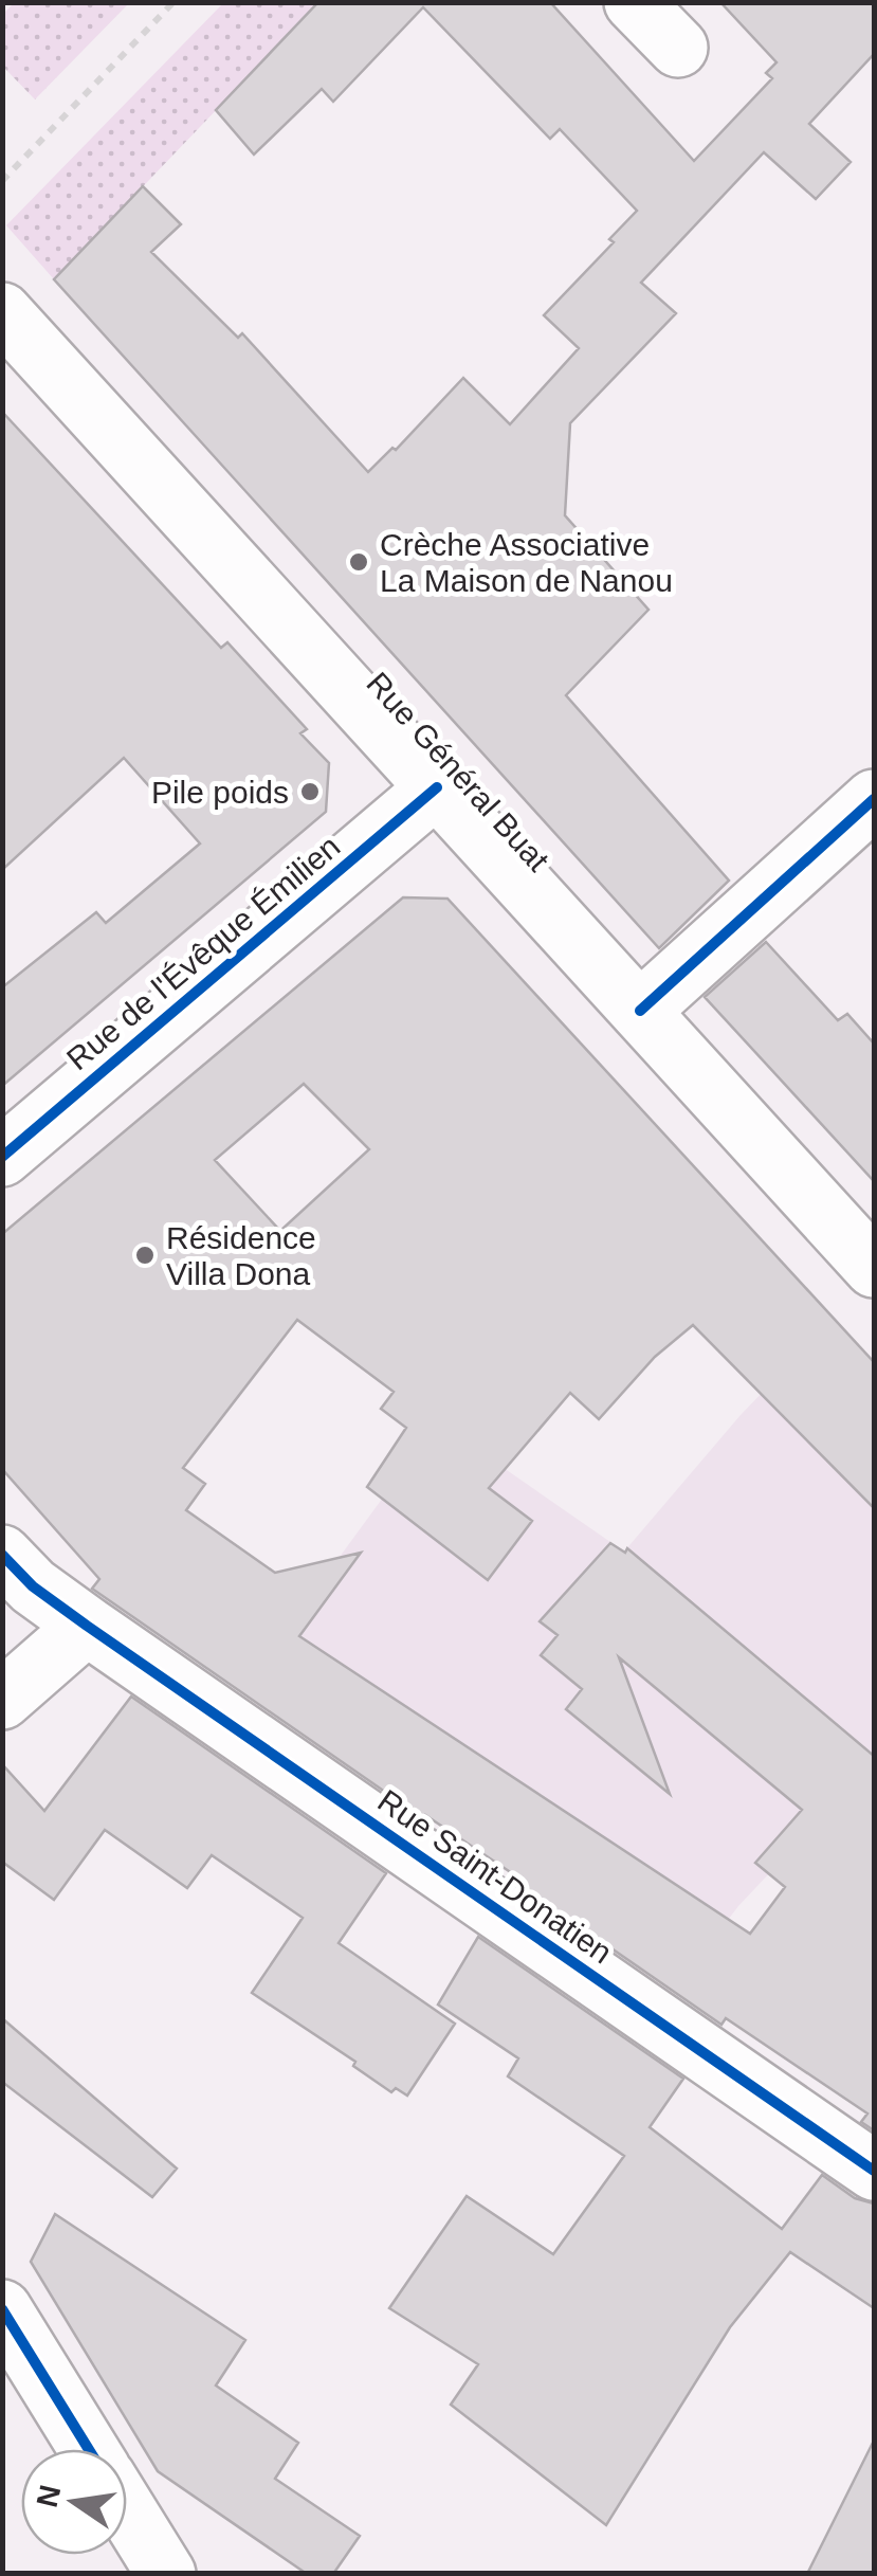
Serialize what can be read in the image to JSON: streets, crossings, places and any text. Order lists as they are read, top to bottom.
{
  "streets": {
    "street": ["Rue Général Buat", "Rue de l'Évêque Émilien", "Rue Saint-Donatien"]
  },
  "crossings": [
    ["Rue Général Buat", "Rue de l'Évêque Émilien"]
  ],
  "places": ["Crèche Associative La Maison de Nanou", "Pile poids", "Résidence Villa Dona"],
  "north": "left"
}
